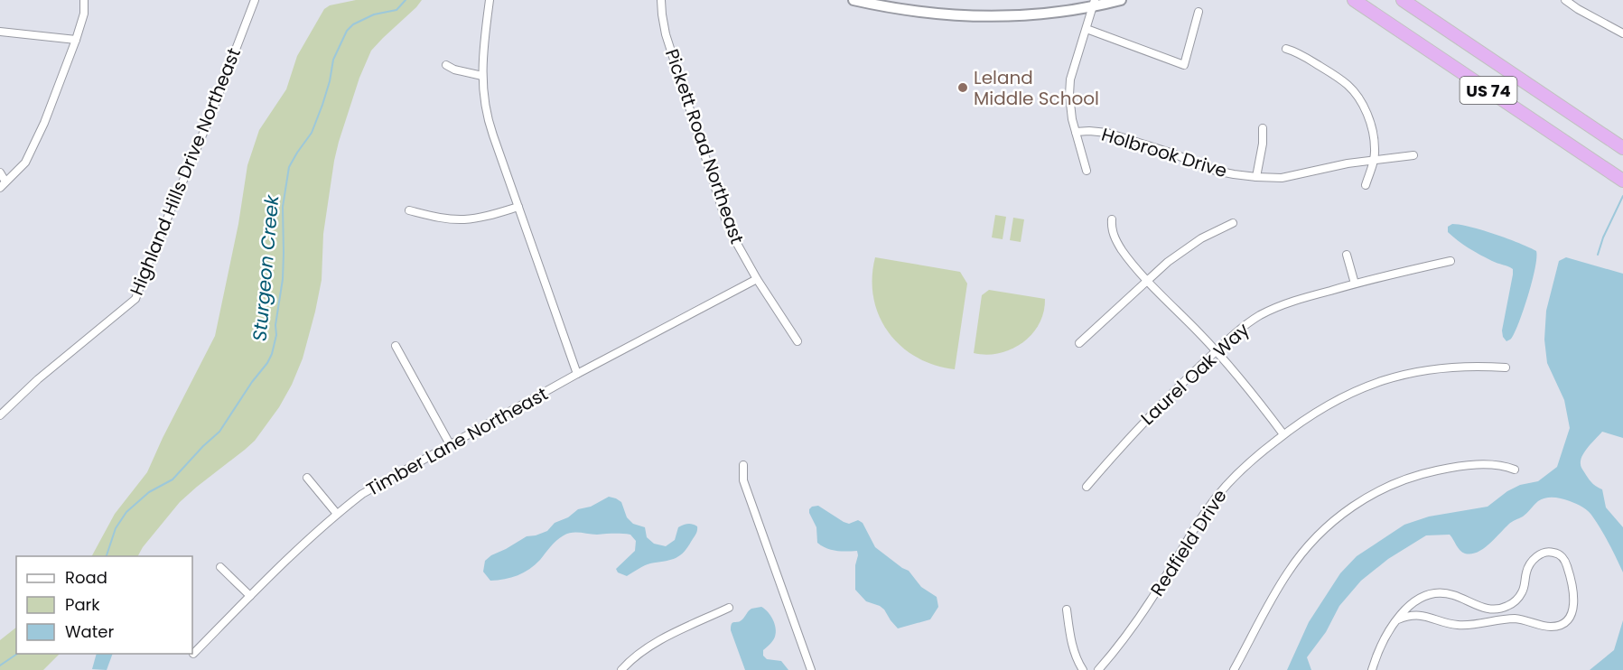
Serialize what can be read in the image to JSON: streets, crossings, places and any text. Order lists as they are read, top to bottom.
{
  "streets": {
    "highway": ["US 74"],
    "street": [
      "Pickett Road Northeast",
      "Holbrook Drive",
      "Highland Hills Drive Northeast",
      "Laurel Oak Way",
      "Timber Lane Northeast",
      "Redfield Drive"
    ]
  },
  "crossings": [
    ["Pickett Road Northeast", "Timber Lane Northeast"]
  ],
  "water": ["Sturgeon Creek"],
  "places": ["Leland Middle School"],
  "legend": ["Road", "Park", "Water"]
}
